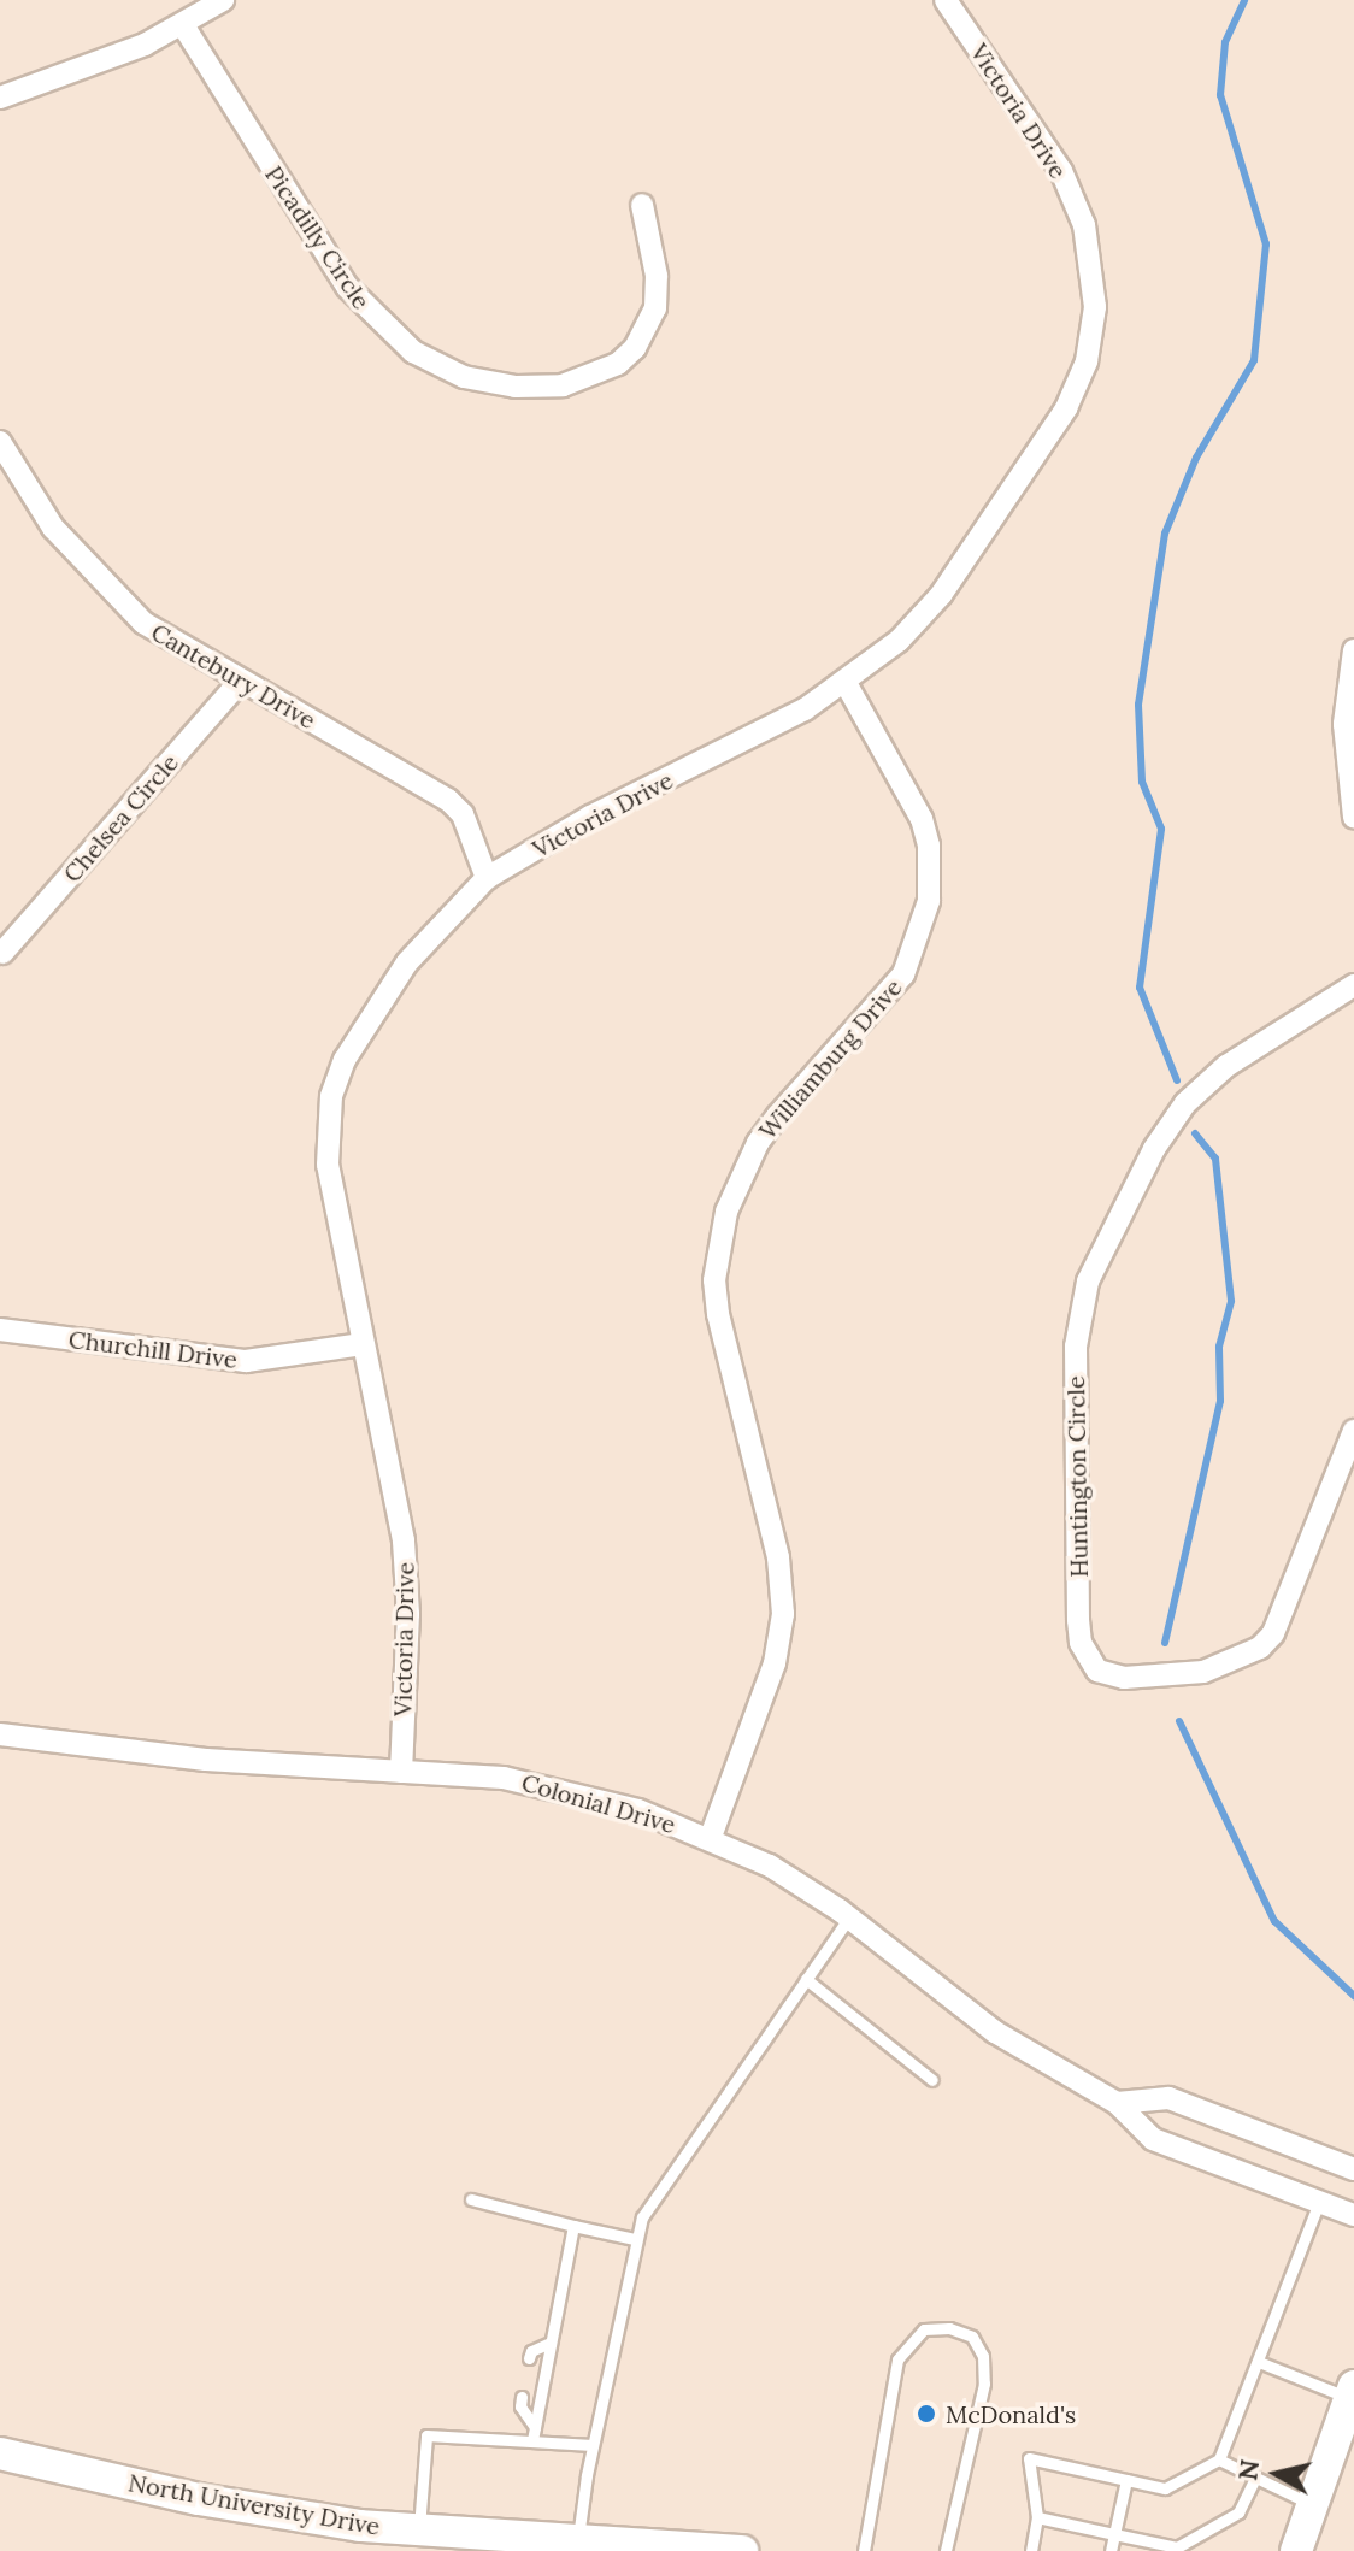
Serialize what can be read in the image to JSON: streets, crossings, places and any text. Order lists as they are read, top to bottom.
{
  "streets": {
    "main road": ["North University Drive"],
    "street": [
      "Victoria Drive",
      "Picadilly Circle",
      "Cantebury Drive",
      "Chelsea Circle",
      "Williamburg Drive",
      "Churchill Drive",
      "Huntington Circle",
      "Colonial Drive"
    ]
  },
  "crossings": [
    ["Victoria Drive", "Cantebury Drive"],
    ["Victoria Drive", "Williamburg Drive"],
    ["Victoria Drive", "Churchill Drive"],
    ["Victoria Drive", "Colonial Drive"],
    ["Cantebury Drive", "Chelsea Circle"],
    ["Williamburg Drive", "Colonial Drive"]
  ],
  "places": ["McDonald's"],
  "north": "left"
}
